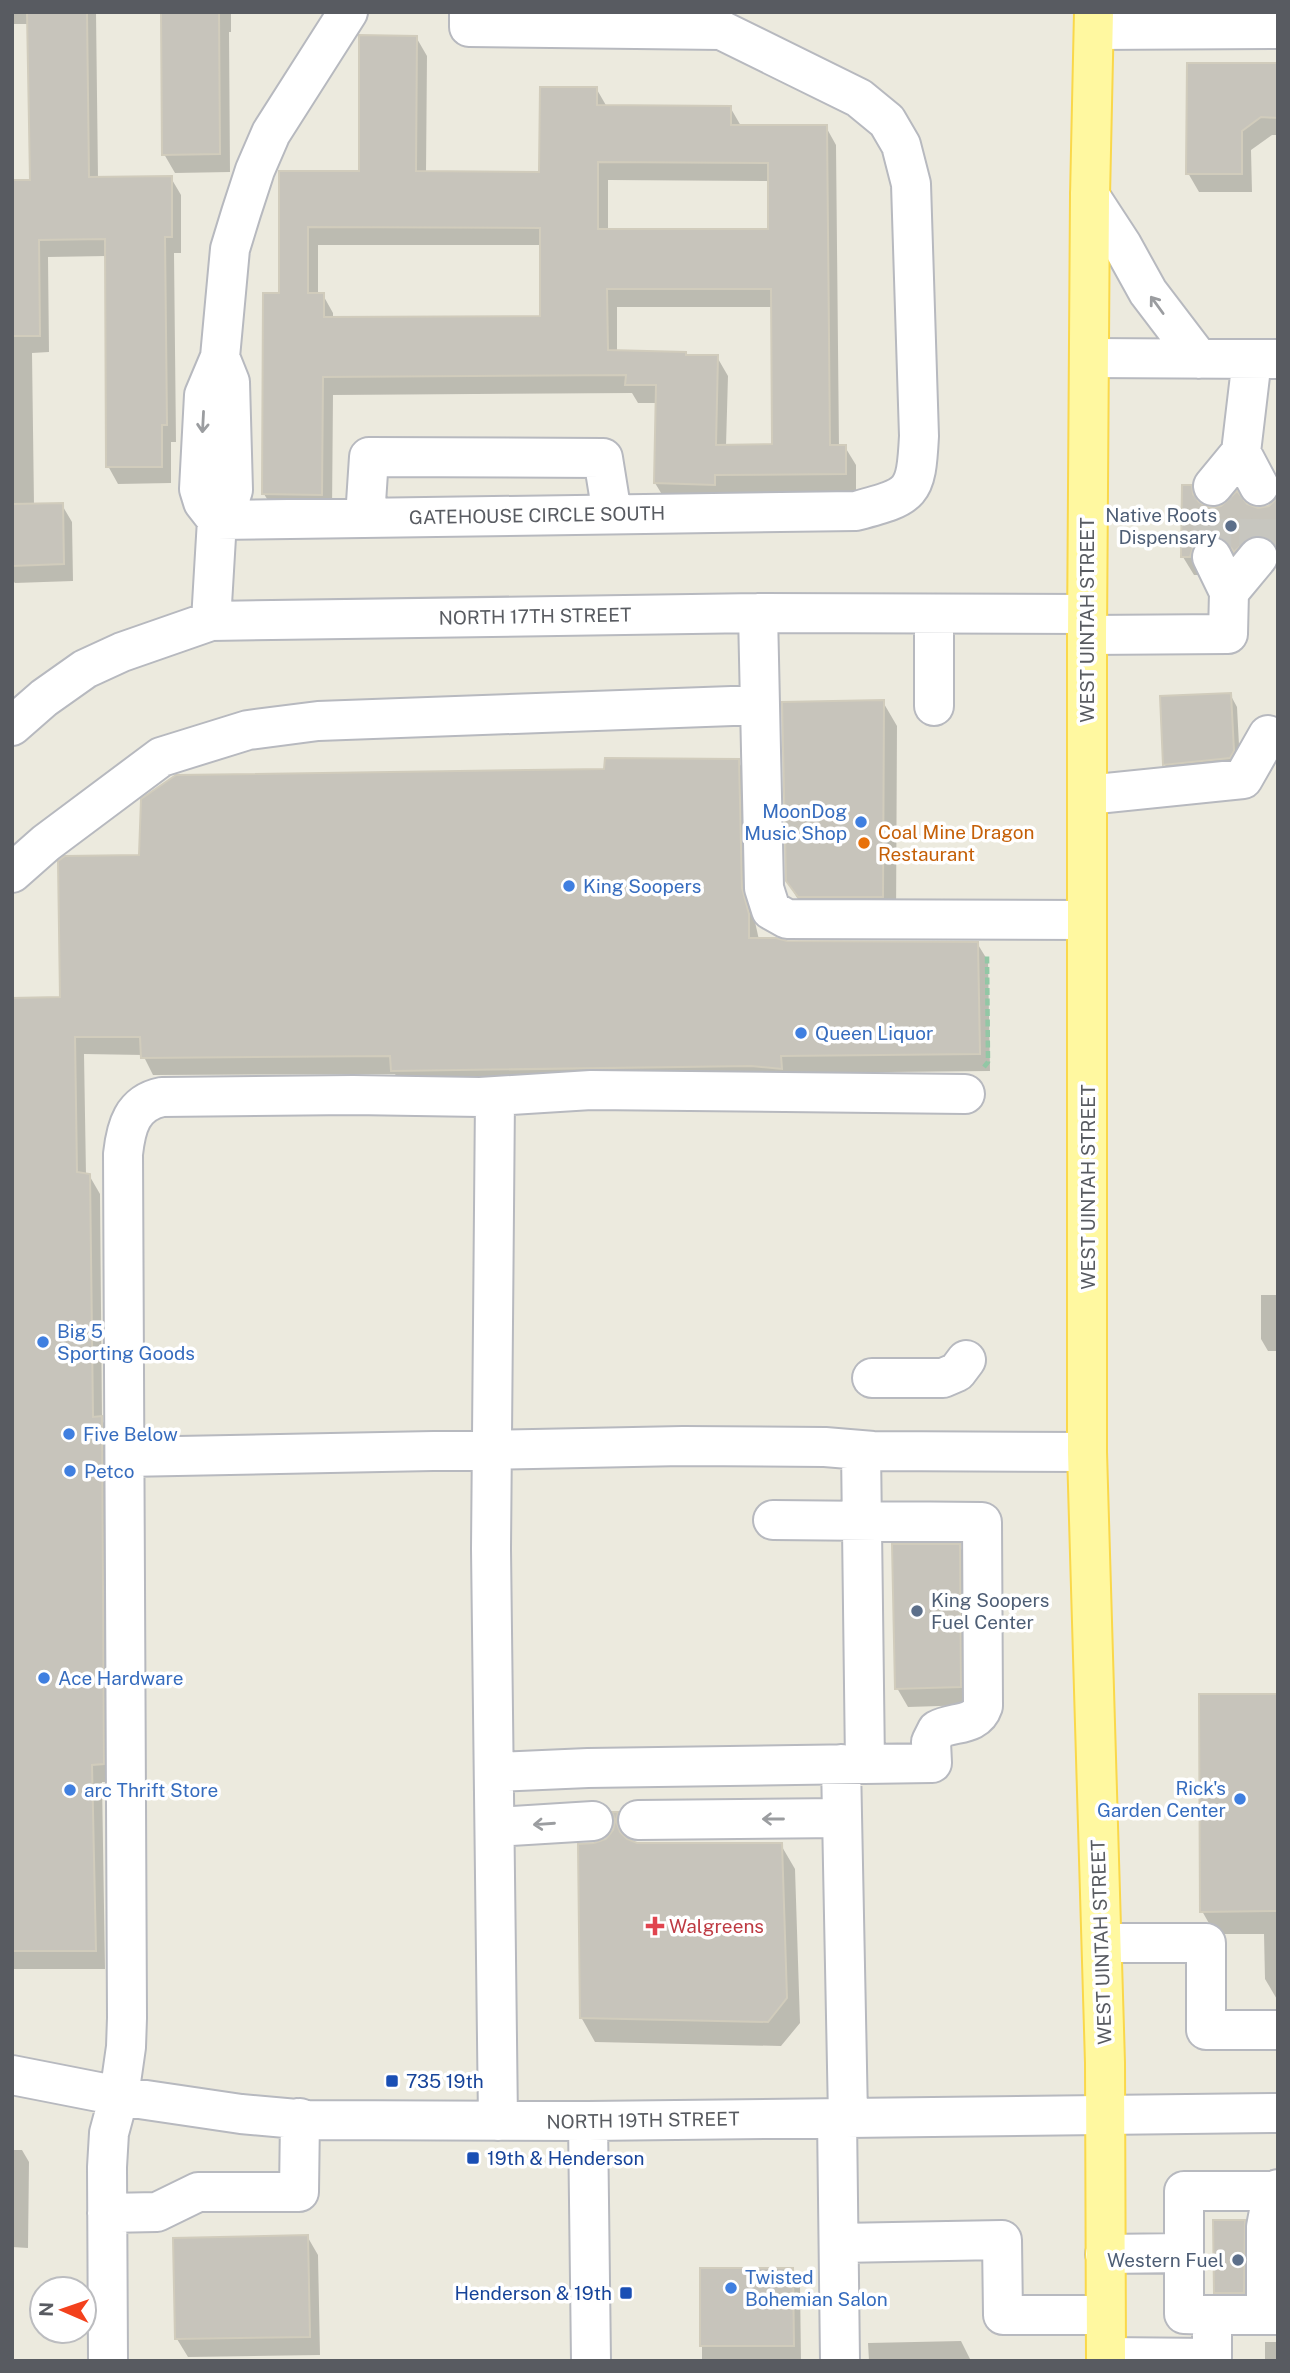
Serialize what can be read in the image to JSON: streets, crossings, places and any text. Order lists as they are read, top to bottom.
{
  "streets": {
    "main road": ["WEST UINTAH STREET"],
    "street": ["GATEHOUSE CIRCLE SOUTH", "NORTH 17TH STREET", "NORTH 19TH STREET"]
  },
  "crossings": [
    ["NORTH 17TH STREET", "WEST UINTAH STREET"],
    ["WEST UINTAH STREET", "NORTH 19TH STREET"]
  ],
  "places": {
    "other": [
      "Native Roots Dispensary",
      "MoonDog Music Shop",
      "Coal Mine Dragon Restaurant",
      "King Soopers",
      "Queen Liquor",
      "Big 5 Sporting Goods",
      "Five Below",
      "Petco",
      "King Soopers Fuel Center",
      "Ace Hardware",
      "arc Thrift Store",
      "Rick's Garden Center",
      "Western Fuel",
      "Twisted Bohemian Salon"
    ],
    "health": ["Walgreens"],
    "transit": ["735 19th", "19th & Henderson", "Henderson & 19th"]
  },
  "north": "left"
}
